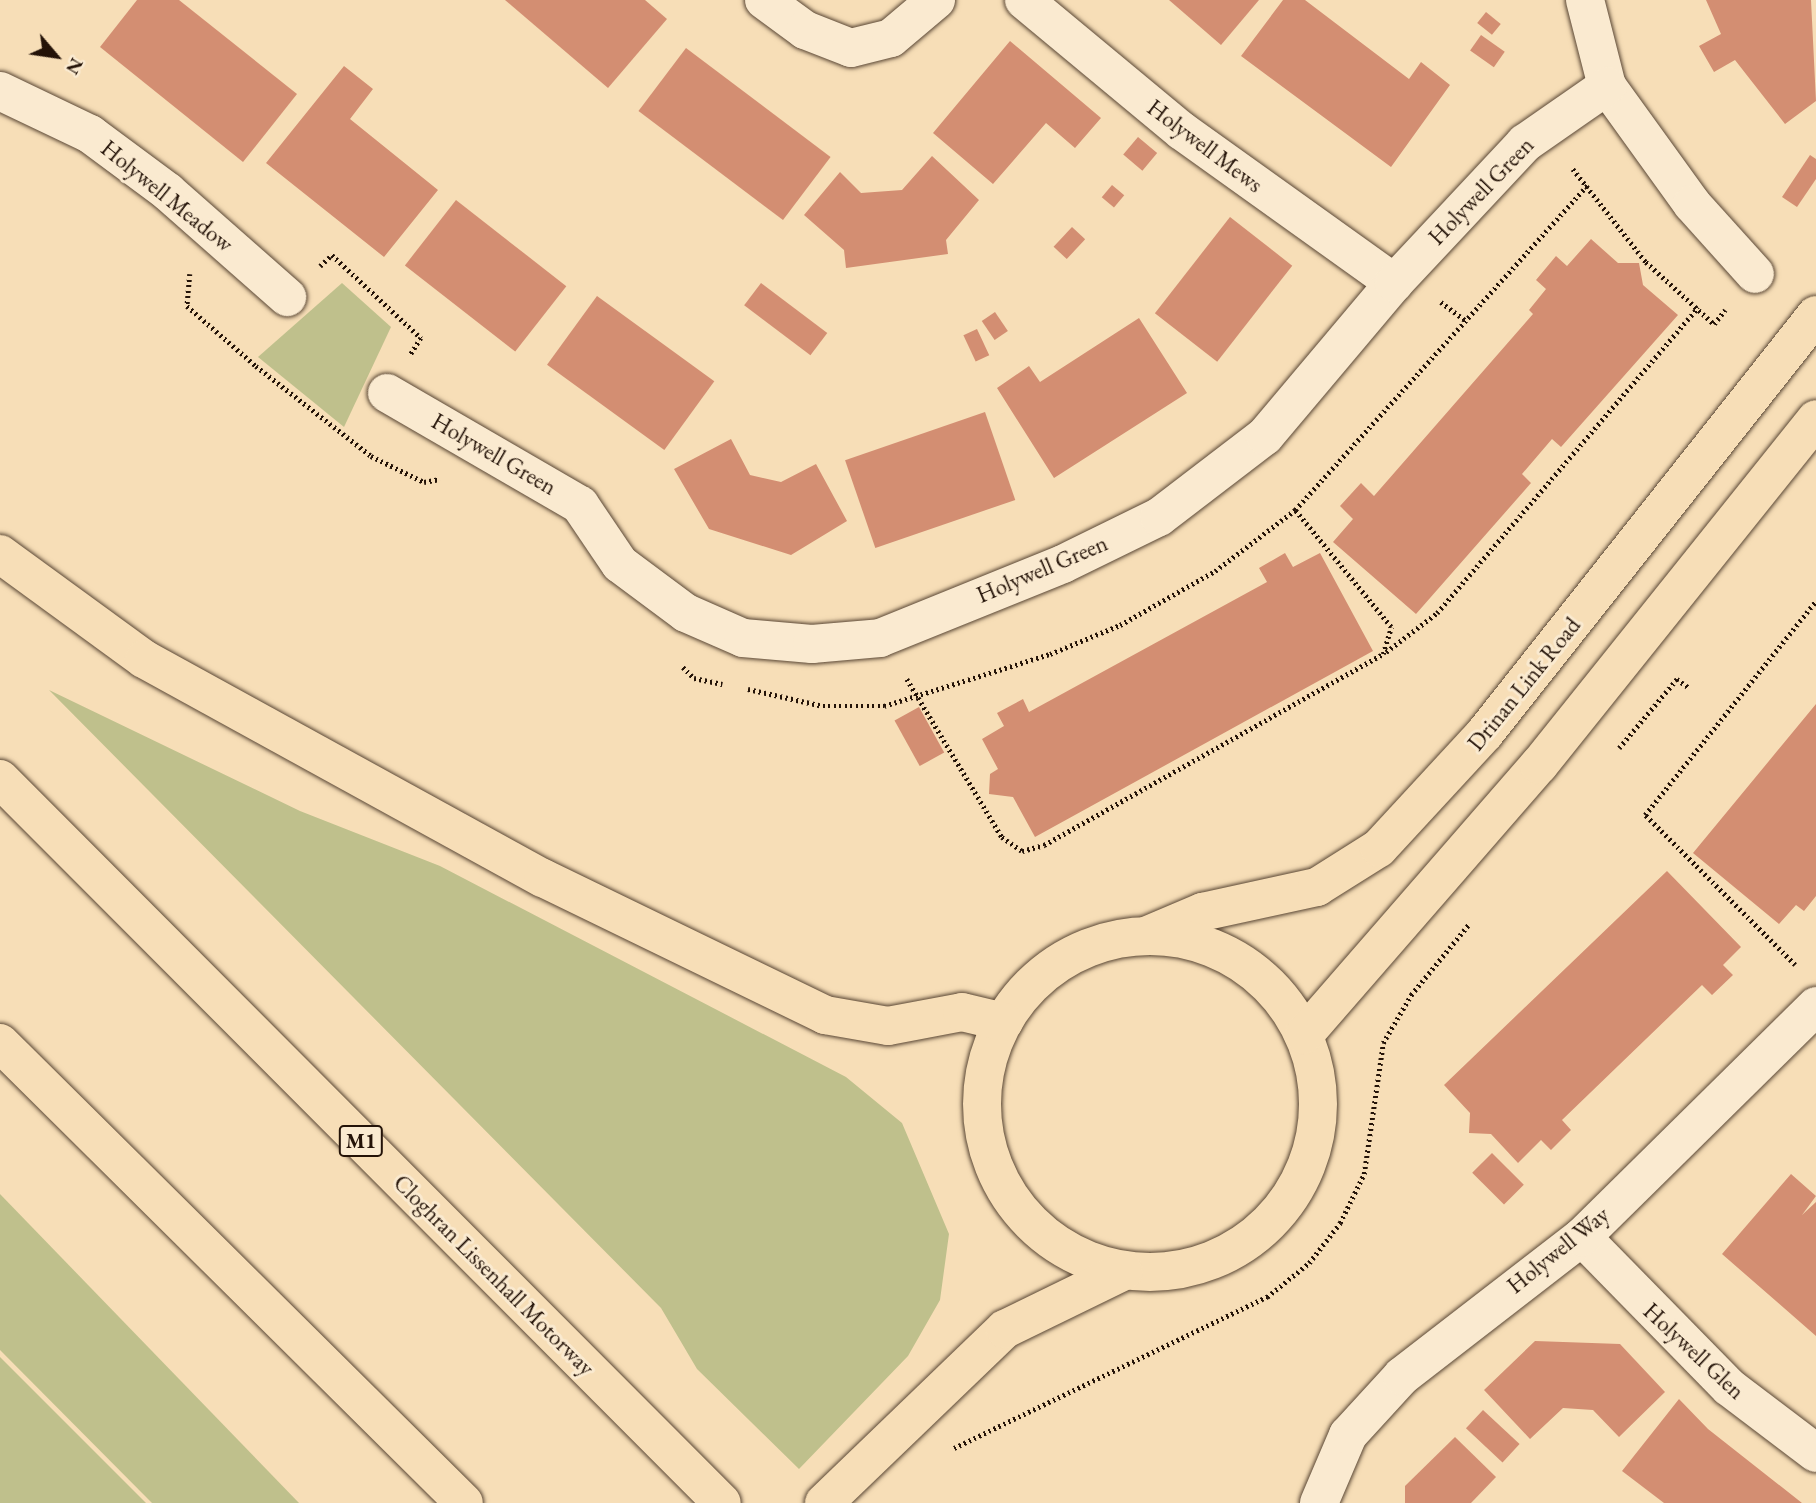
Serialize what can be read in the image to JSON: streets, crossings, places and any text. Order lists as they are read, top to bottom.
{
  "streets": {
    "main road": ["Drinan Link Road", "M1", "Cloghran Lissenhall Motorway"],
    "street": [
      "Holywell Mews",
      "Holywell Green",
      "Holywell Meadow",
      "Holywell Way",
      "Holywell Glen"
    ]
  },
  "crossings": [
    ["Holywell Mews", "Holywell Green"],
    ["Holywell Way", "Holywell Glen"]
  ],
  "north": "bottom right"
}
